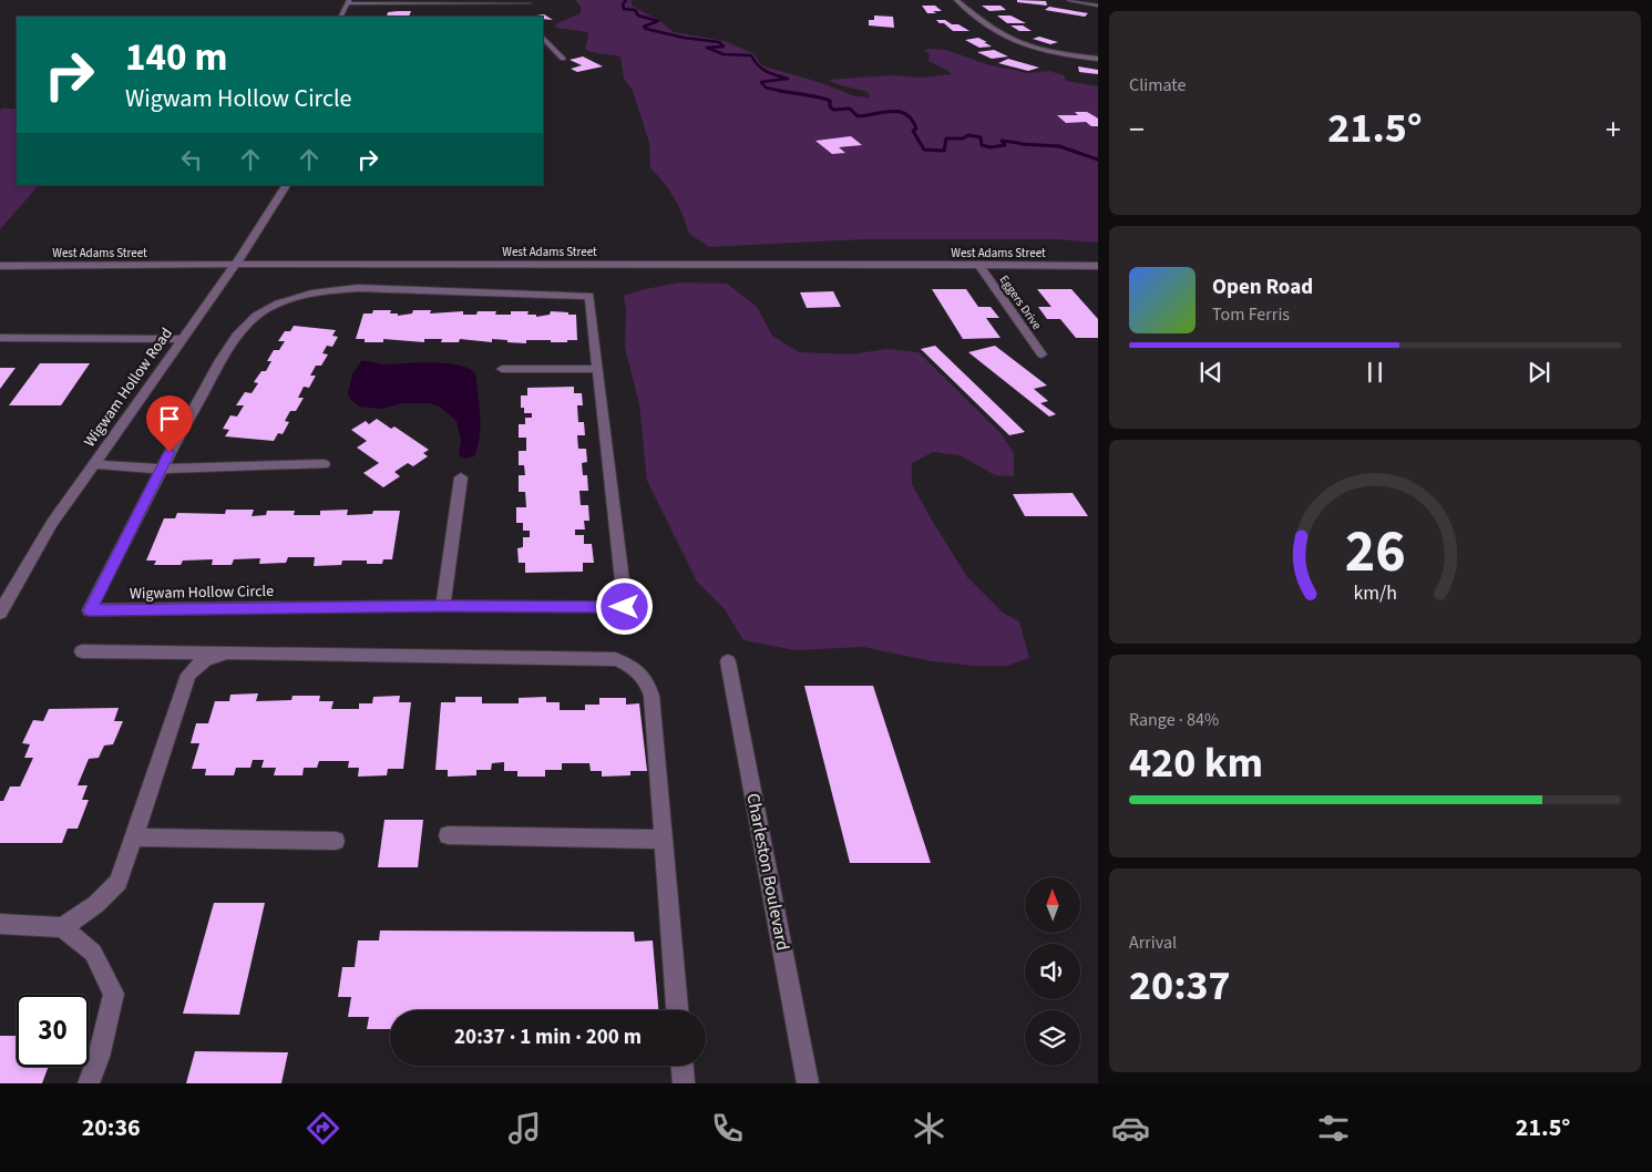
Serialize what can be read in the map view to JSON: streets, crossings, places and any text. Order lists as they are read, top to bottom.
{
  "streets": {
    "street": [
      "West Adams Street",
      "Eggers Drive",
      "Wigwam Hollow Road",
      "Wigwam Hollow Circle",
      "Charleston Boulevard"
    ]
  },
  "crossings": [
    ["West Adams Street", "Eggers Drive"],
    ["West Adams Street", "Wigwam Hollow Road"]
  ],
  "north": "top",
  "page": {
    "tile": [
      "Climate",
      ["Range · 84%", "420 km"],
      ["Arrival", "20:37"]
    ],
    "turn": ["140 m", "Wigwam Hollow Circle"],
    "heat": ["−", "21.5°", "+"],
    "song": ["Open Road", "Tom Ferris"],
    "limit": "30",
    "trip": "20:37 · 1 min · 200 m",
    "tabs": ["20:36", "21.5°"],
    "gauge": ["26", "km/h"]
  }
}
